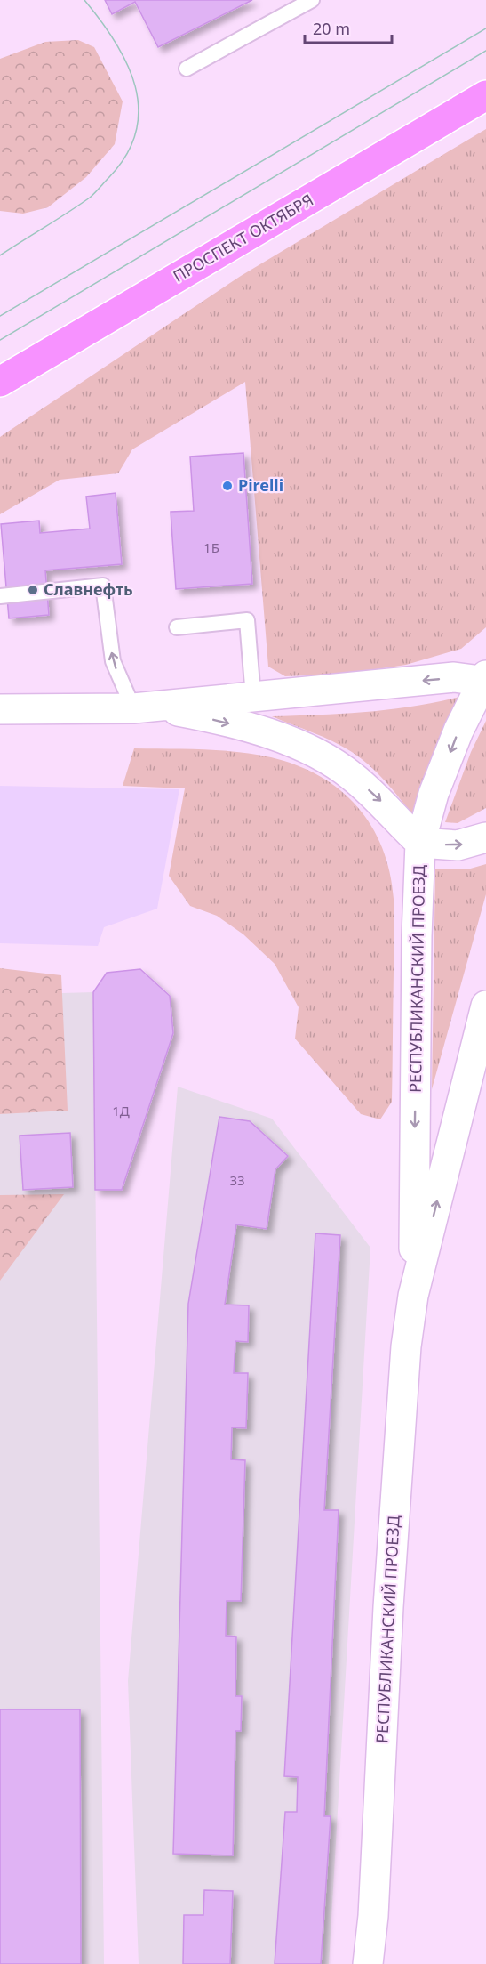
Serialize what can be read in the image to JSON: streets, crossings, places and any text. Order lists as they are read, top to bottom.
{
  "streets": {
    "main road": ["ПРОСПЕКТ ОКТЯБРЯ", "РЕСПУБЛИКАНСКИЙ ПРОЕЗД"]
  },
  "places": ["Pirelli", "Славнефть"],
  "house_numbers": ["1Б", "1Д", "33"],
  "scale_bar": "20 m"
}
